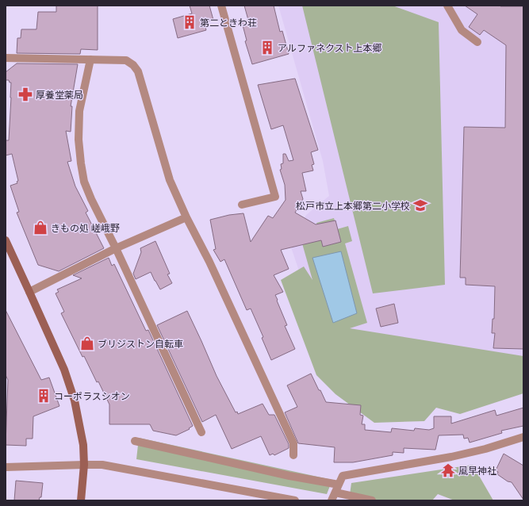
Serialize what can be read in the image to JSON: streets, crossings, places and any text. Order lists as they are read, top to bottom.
{
  "places": {
    "building": ["第二ときわ荘", "アルファネクスト上本郷", "コーポラスシオン"],
    "pharmacy": ["厚養堂薬局"],
    "school or university": ["松戸市立上本郷第二小学校"],
    "shop": ["きもの処 嵯峨野", "ブリジストン自転車"],
    "temple": ["風早神社"]
  }
}
